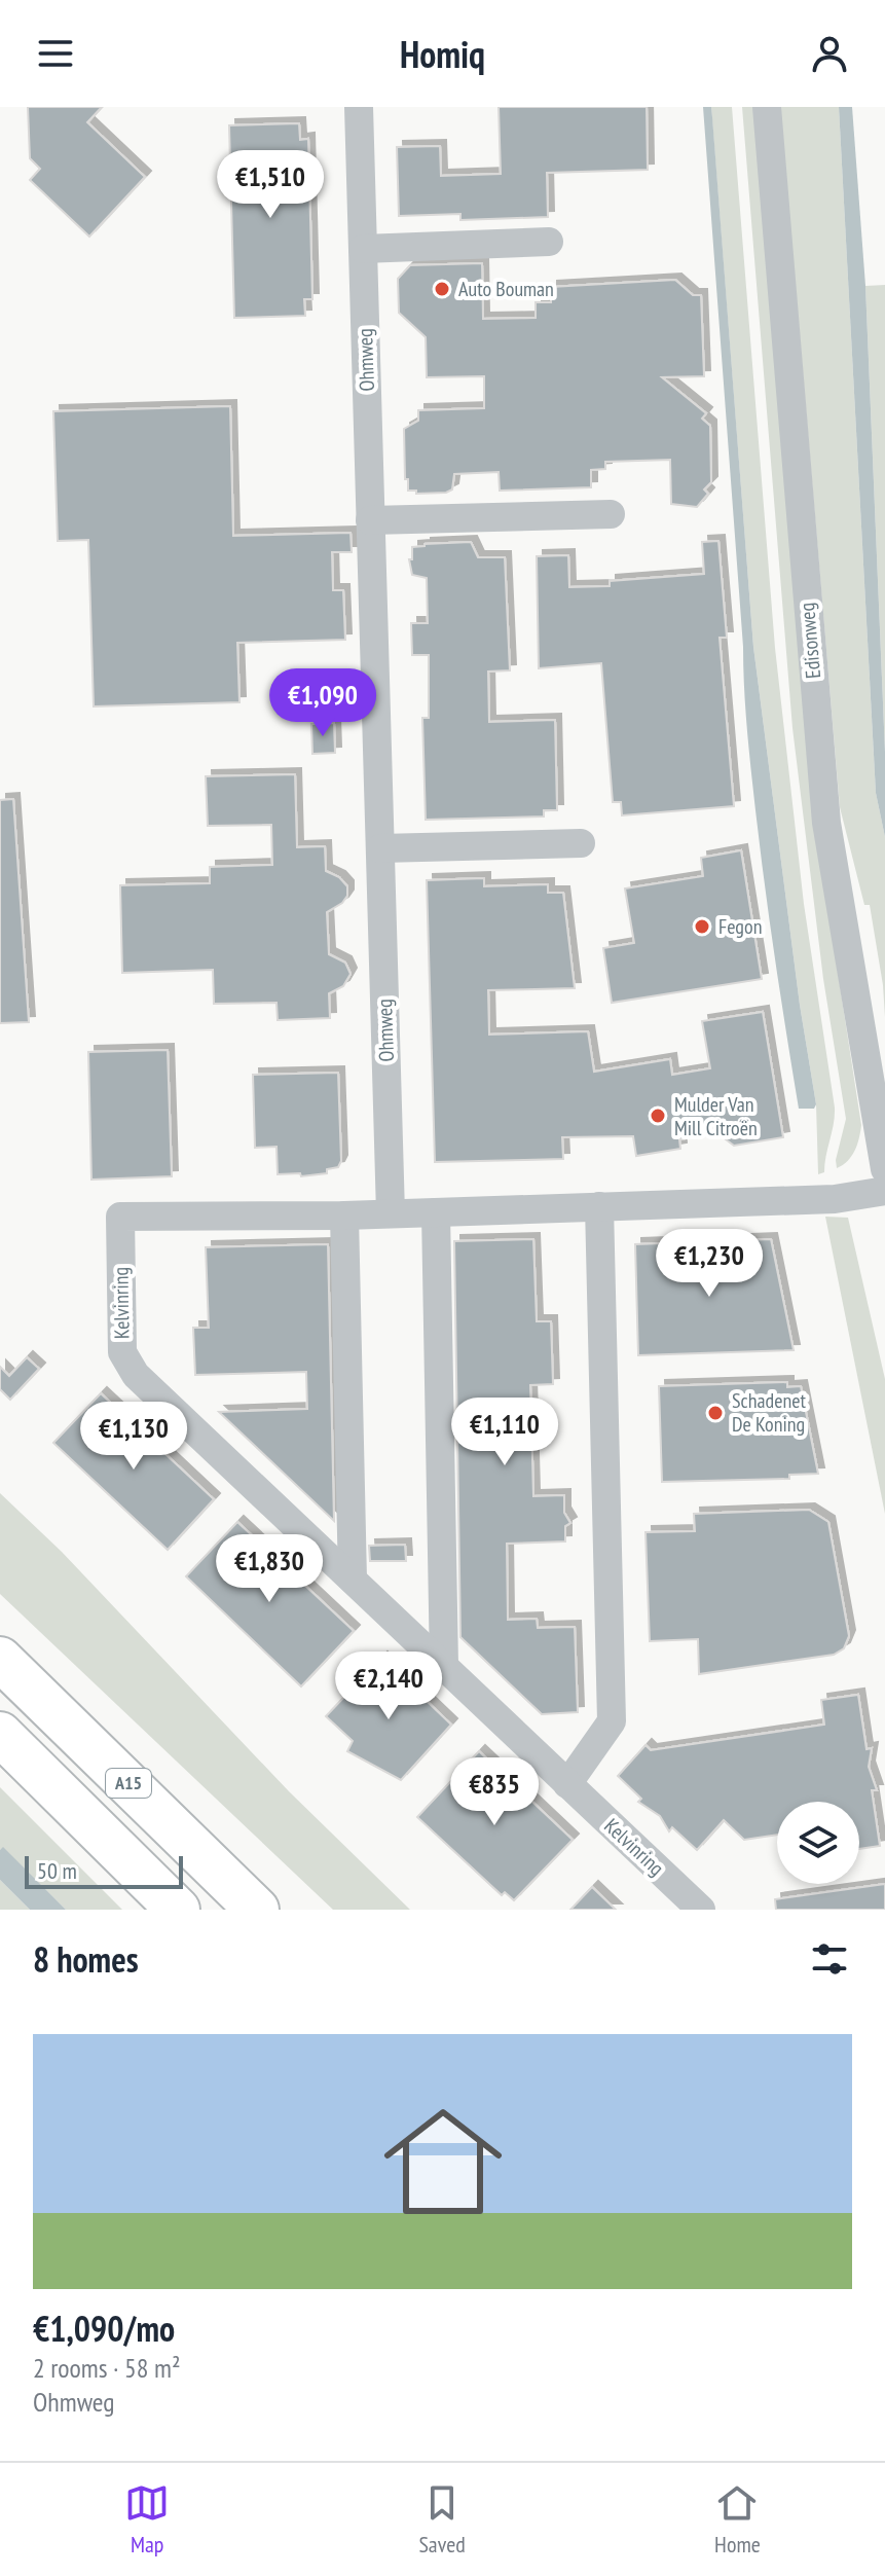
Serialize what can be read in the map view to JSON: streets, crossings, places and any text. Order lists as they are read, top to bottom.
{
  "streets": {
    "highway": ["A15"],
    "street": ["Ohmweg", "Edisonweg", "Kelvinring"]
  },
  "crossings": [
    ["Ohmweg", "Kelvinring"]
  ],
  "places": [
    "Auto Bouman",
    "Fegon",
    "Mulder Van Mill Citroën",
    "Schadenet De Koning"
  ],
  "scale_bar": "50 m",
  "page": {
    "header": "Homiq",
    "price": [
      "€1,510",
      "€1,090",
      "€1,230",
      "€1,110",
      "€1,130",
      "€1,830",
      "€2,140",
      "€835"
    ],
    "scale": "50 m",
    "heading": "8 homes",
    "list": [
      {
        "name": "€1,090/mo",
        "note": "2 rooms · 58 m² · Ohmweg"
      }
    ],
    "tabs": ["Map", "Saved", "Home"]
  }
}
